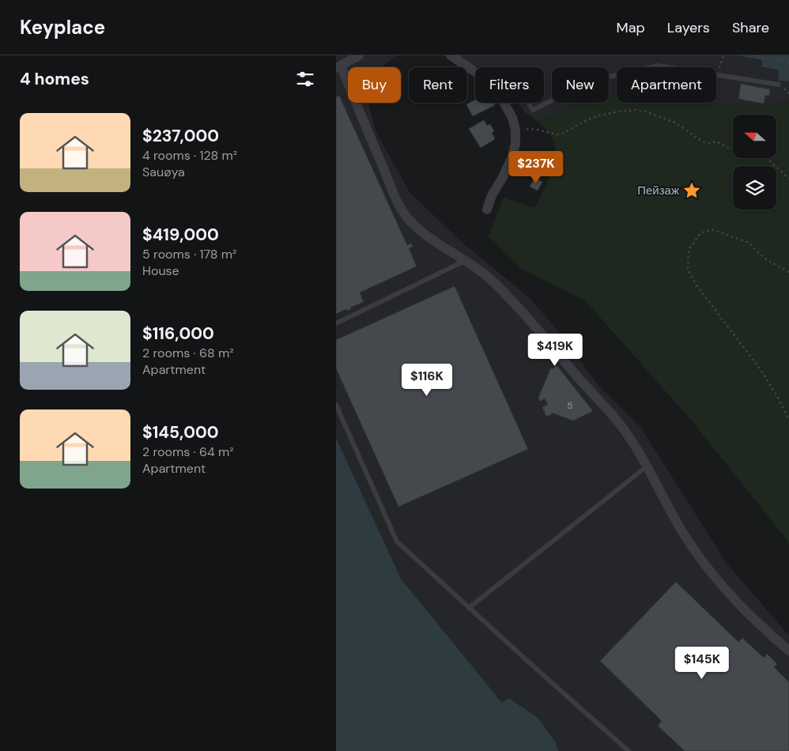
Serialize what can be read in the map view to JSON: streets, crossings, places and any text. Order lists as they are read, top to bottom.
{
  "places": {
    "place": ["Пейзаж"]
  },
  "house_numbers": ["5"],
  "north": "left",
  "page": {
    "header": "Keyplace",
    "nav": ["Map", "Layers", "Share"],
    "heading": "4 homes",
    "chip": [
      "Buy",
      "Rent",
      "Filters",
      "New",
      "Apartment"
    ],
    "list": [
      {
        "name": "$237,000",
        "note": "4 rooms · 128 m² · Sauøya"
      },
      {
        "name": "$419,000",
        "note": "5 rooms · 178 m² · House"
      },
      {
        "name": "$116,000",
        "note": "2 rooms · 68 m² · Apartment"
      },
      {
        "name": "$145,000",
        "note": "2 rooms · 64 m² · Apartment"
      }
    ],
    "price": [
      "$237K",
      "$419K",
      "$116K",
      "$145K"
    ]
  }
}
